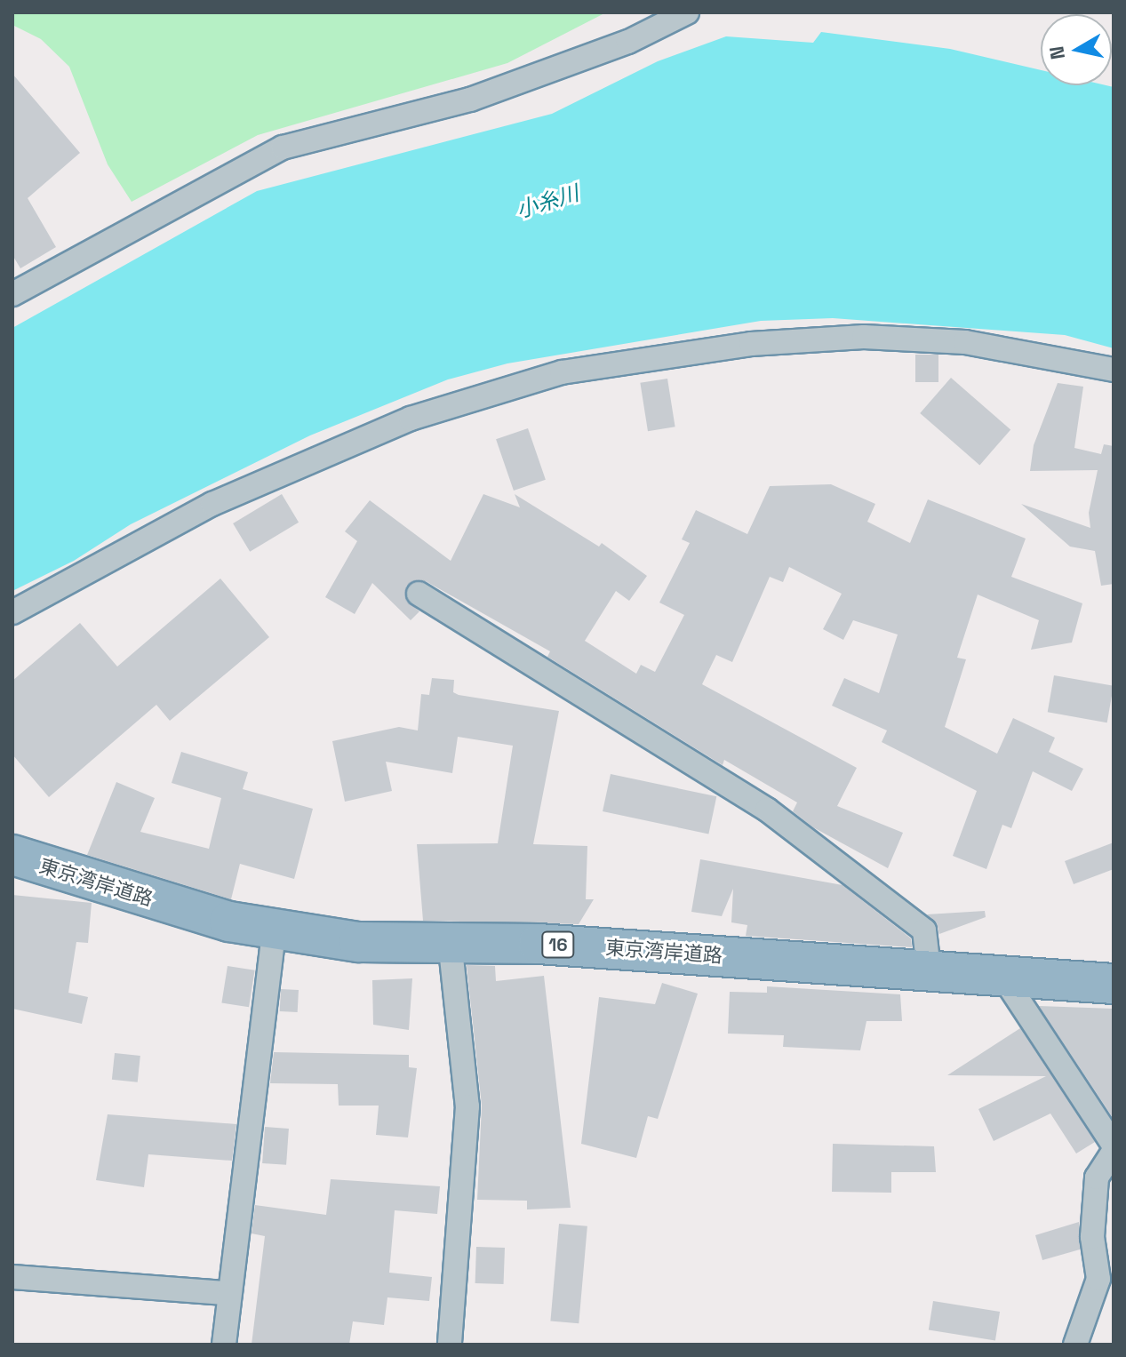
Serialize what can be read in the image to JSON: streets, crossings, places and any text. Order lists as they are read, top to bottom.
{
  "streets": {
    "highway": ["東京湾岸道路", "16"]
  },
  "water": ["小糸川"],
  "north": "left"
}
